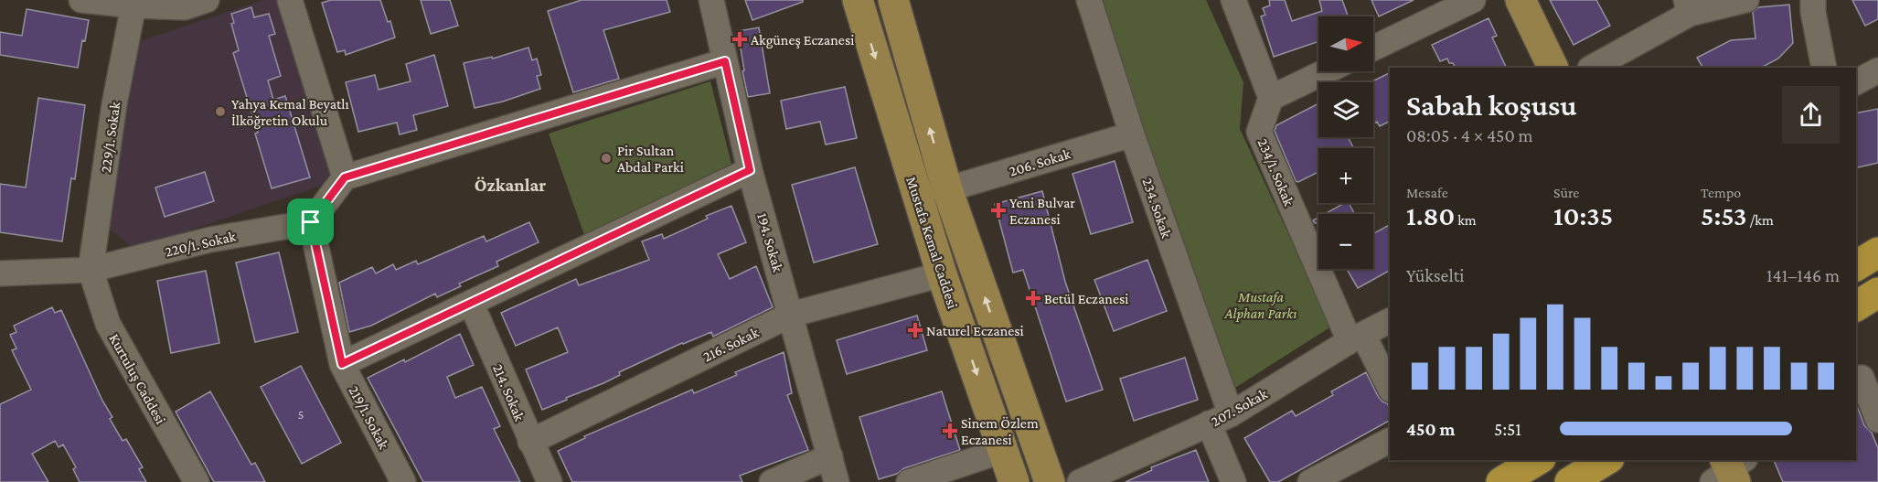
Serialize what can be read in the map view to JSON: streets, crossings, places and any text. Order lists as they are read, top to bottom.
{
  "streets": {
    "main road": ["Mustafa Kemal Caddesi"],
    "street": [
      "229/1. Sokak",
      "206. Sokak",
      "234/1. Sokak",
      "234. Sokak",
      "194. Sokak",
      "220/1. Sokak",
      "216. Sokak",
      "Kurtuluş Caddesi",
      "214. Sokak",
      "207. Sokak",
      "219/1. Sokak"
    ]
  },
  "crossings": [
    ["229/1. Sokak", "220/1. Sokak"],
    ["229/1. Sokak", "Kurtuluş Caddesi"],
    ["206. Sokak", "234. Sokak"],
    ["206. Sokak", "Mustafa Kemal Caddesi"],
    ["234/1. Sokak", "207. Sokak"],
    ["234. Sokak", "207. Sokak"],
    ["194. Sokak", "216. Sokak"],
    ["Mustafa Kemal Caddesi", "216. Sokak"],
    ["220/1. Sokak", "Kurtuluş Caddesi"],
    ["220/1. Sokak", "219/1. Sokak"],
    ["216. Sokak", "214. Sokak"]
  ],
  "districts": ["Özkanlar"],
  "parks": ["Mustafa Alphan Parkı"],
  "places": {
    "health": [
      "Akgüneş Eczanesi",
      "Yeni Bulvar Eczanesi",
      "Betül Eczanesi",
      "Naturel Eczanesi",
      "Sinem Özlem Eczanesi"
    ],
    "other": ["Yahya Kemal Beyatlı İlköğretin Okulu", "Pir Sultan Abdal Parki"]
  },
  "house_numbers": ["5"],
  "north": "right",
  "page": {
    "map_buttons": ["+", "−"],
    "heading": ["Sabah koşusu", "08:05 · 4 × 450 m"],
    "stats": [
      ["Mesafe", "1.80 km"],
      ["Süre", "10:35"],
      ["Tempo", "5:53 /km"]
    ],
    "chart": ["Yükselti", "141–146 m"],
    "list": [
      {
        "name": "450 m",
        "note": "5:51"
      }
    ]
  }
}
